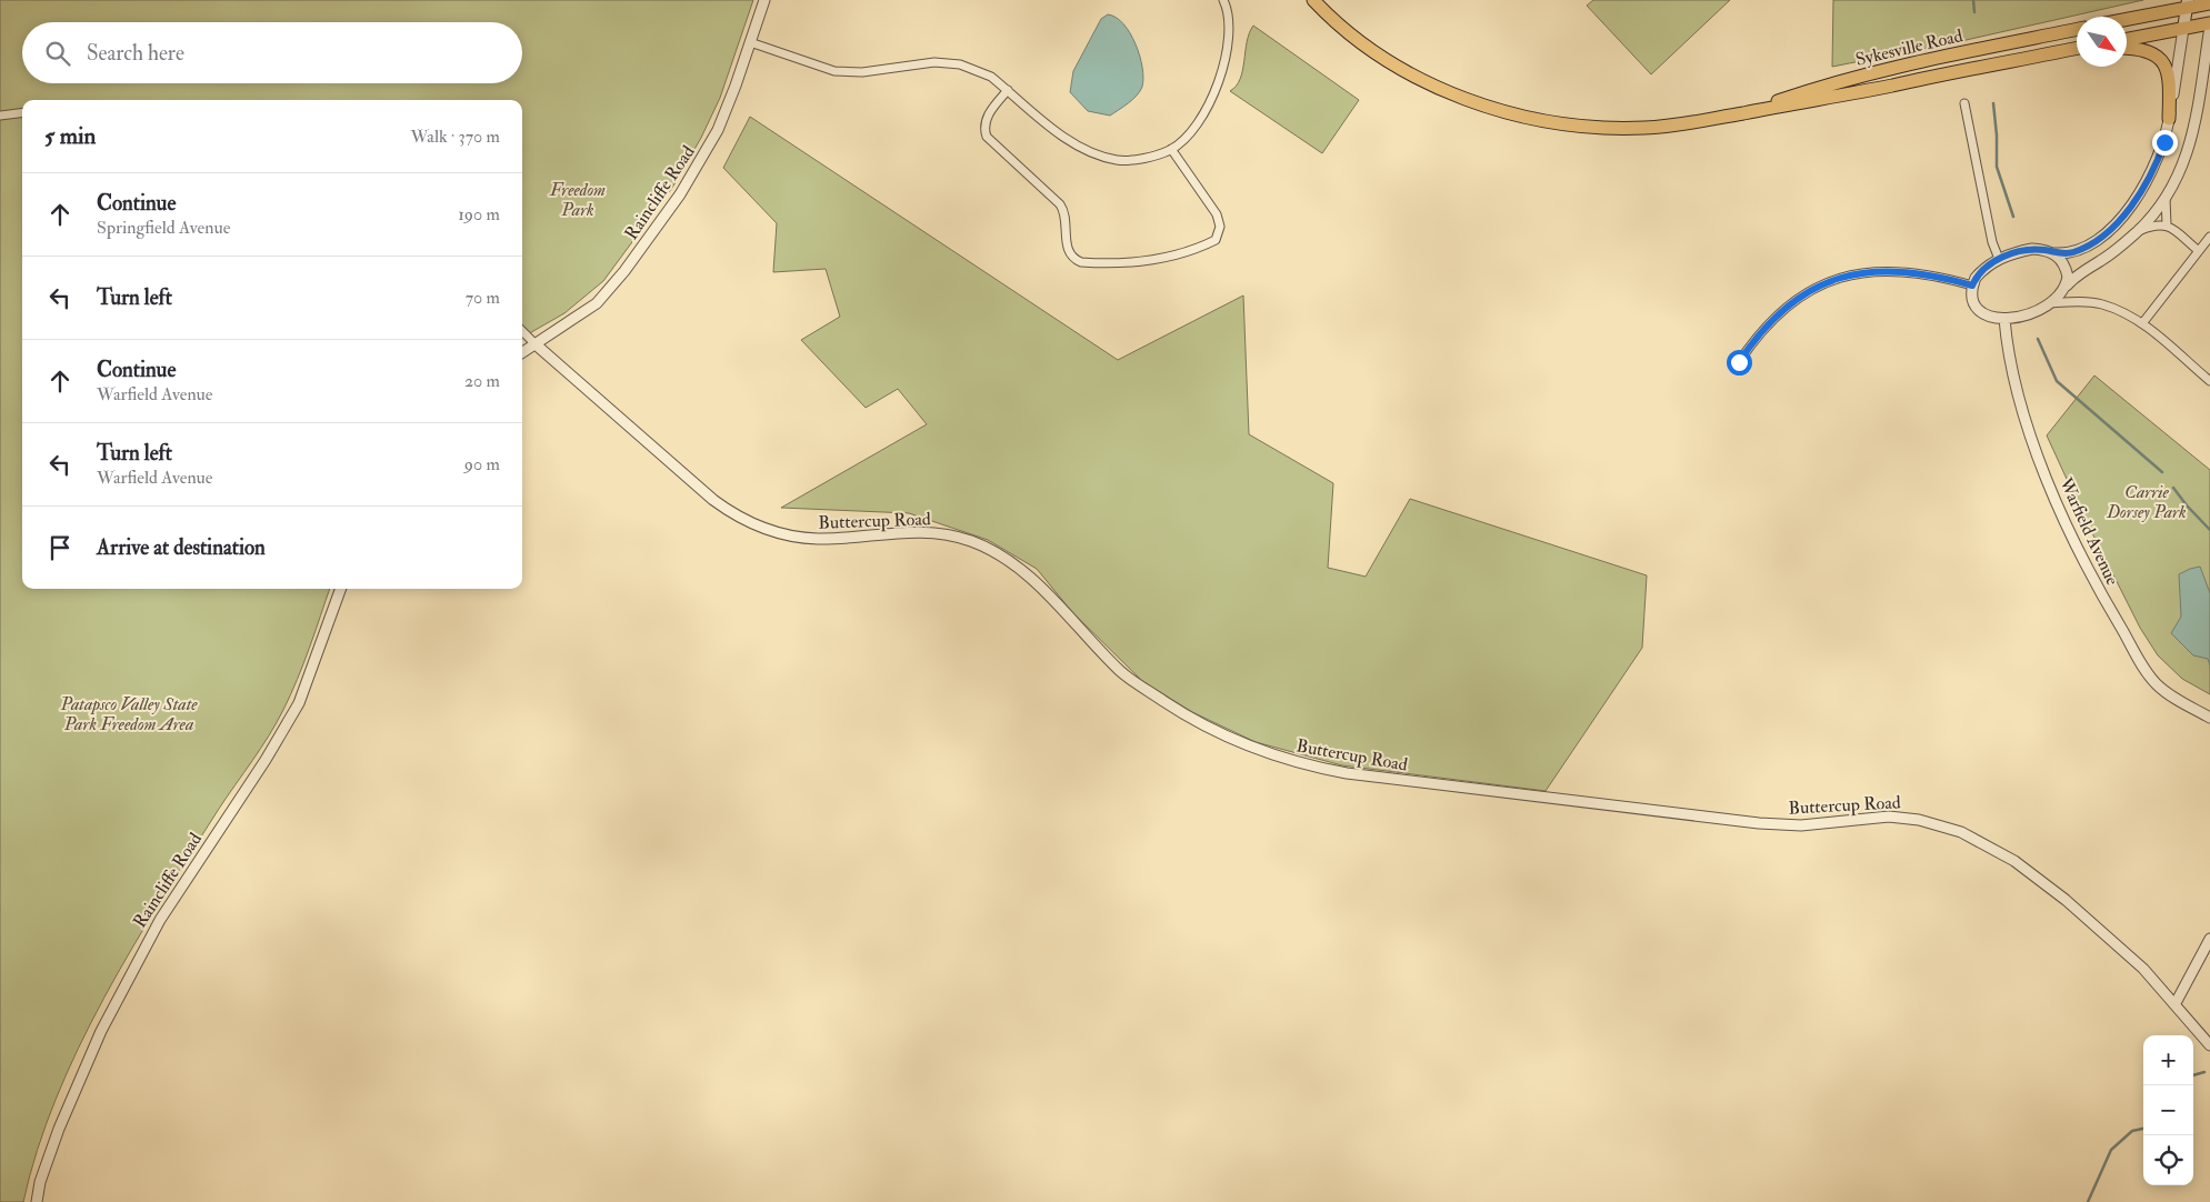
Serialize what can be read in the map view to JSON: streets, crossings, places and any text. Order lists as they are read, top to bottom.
{
  "streets": {
    "main road": ["Sykesville Road"],
    "street": ["Raincliffe Road", "Buttercup Road", "Warfield Avenue"]
  },
  "crossings": [
    ["Raincliffe Road", "Buttercup Road"]
  ],
  "parks": ["Freedom Park", "Carrie Dorsey Park", "Patapsco Valley State Park Freedom Area"],
  "north": "bottom right",
  "page": {
    "search": "Search here",
    "heading": ["5 min", "Walk · 370 m"],
    "list": [
      ["Continue", "Springfield Avenue", "190 m"],
      ["Turn left", "70 m"],
      ["Continue", "Warfield Avenue", "20 m"],
      ["Turn left", "Warfield Avenue", "90 m"],
      "Arrive at destination"
    ],
    "map_buttons": ["+", "−"]
  }
}
